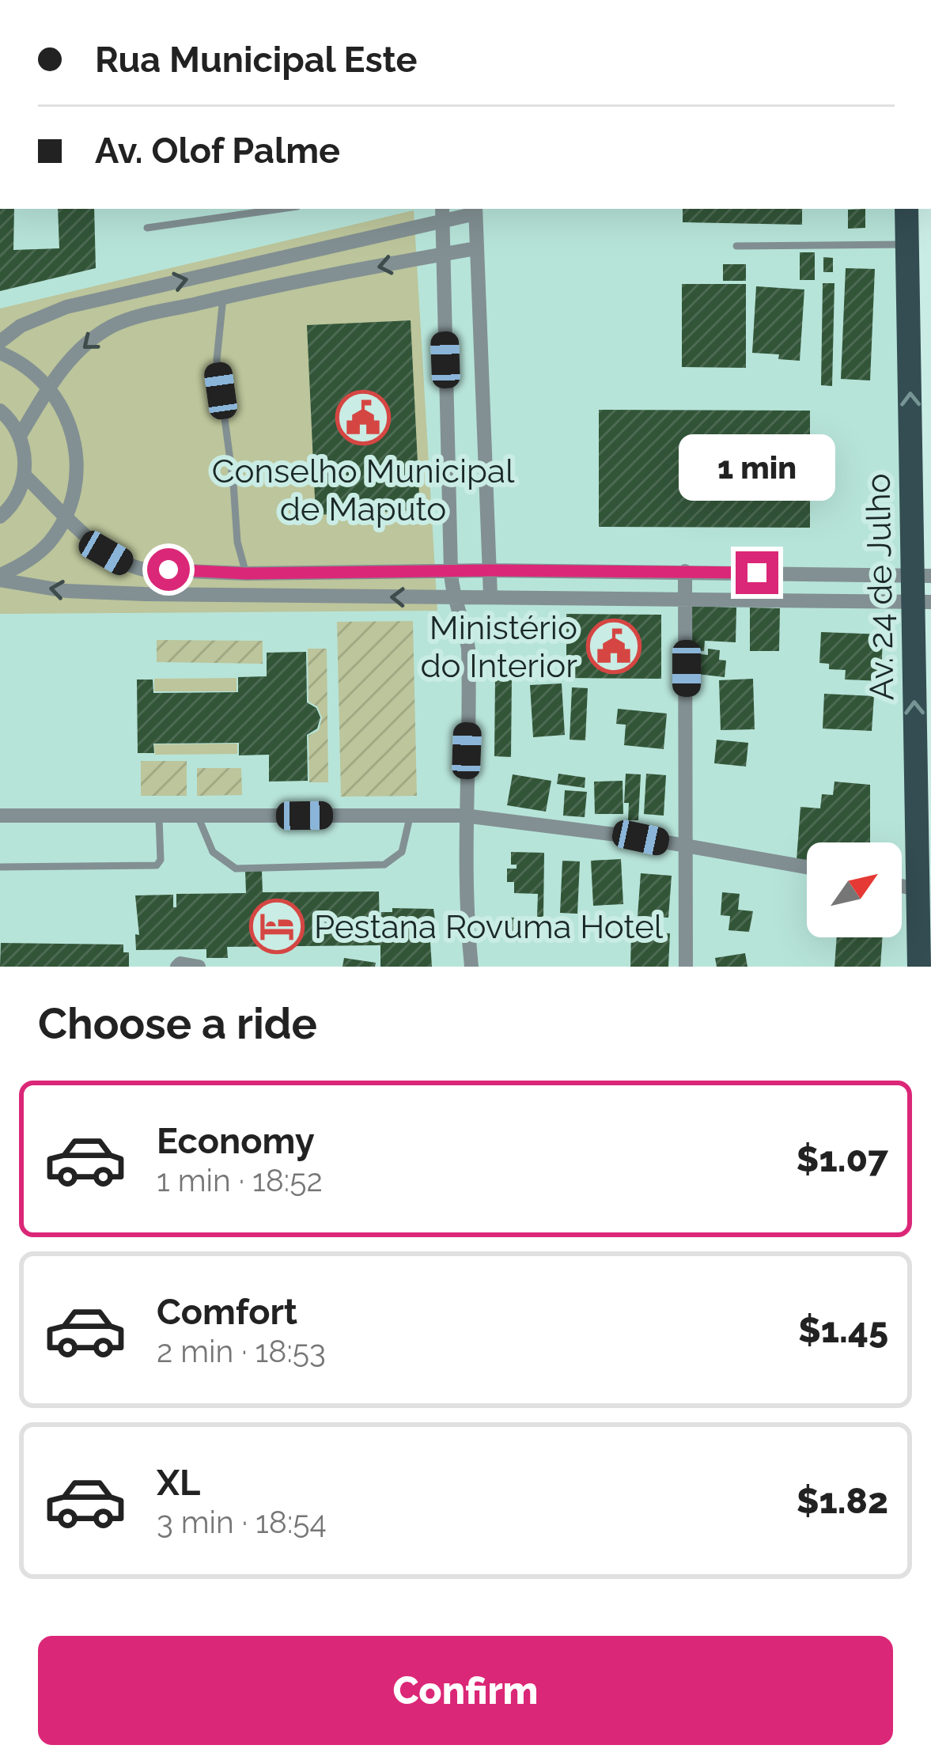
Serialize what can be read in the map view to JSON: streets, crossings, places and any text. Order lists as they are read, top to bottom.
{
  "streets": {
    "main road": ["Av. 24 de Julho"]
  },
  "one_way": ["Av. 24 de Julho"],
  "places": {
    "public building": ["Conselho Municipal de Maputo", "Ministério do Interior"],
    "hotel": ["Pestana Rovuma Hotel"]
  },
  "north": "top right",
  "page": {
    "banner": ["Rua Municipal Este", "Av. Olof Palme"],
    "bubble": "1 min",
    "heading": "Choose a ride",
    "list": [
      {
        "name": "Economy",
        "note": "1 min · 18:52",
        "value": "$1.07"
      },
      {
        "name": "Comfort",
        "note": "2 min · 18:53",
        "value": "$1.45"
      },
      {
        "name": "XL",
        "note": "3 min · 18:54",
        "value": "$1.82"
      }
    ],
    "buttons": "Confirm"
  }
}
